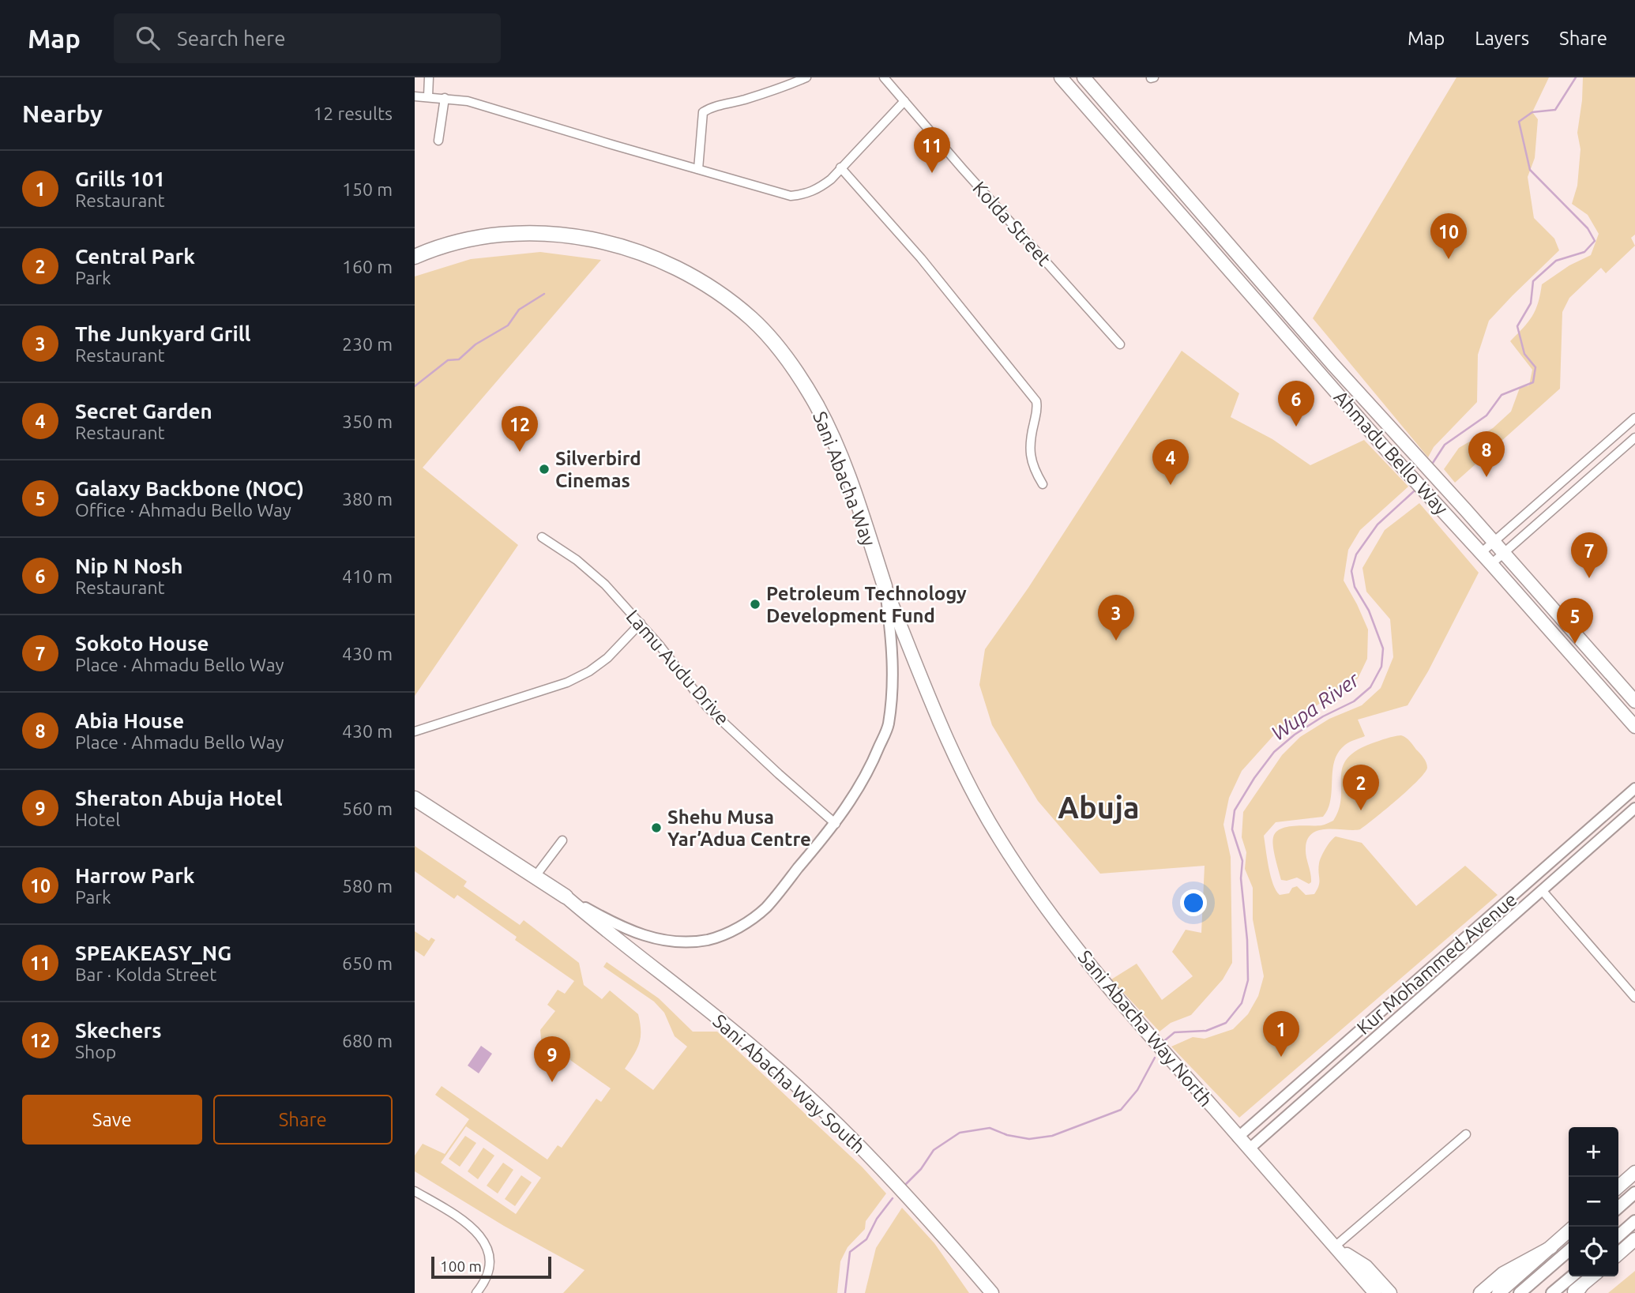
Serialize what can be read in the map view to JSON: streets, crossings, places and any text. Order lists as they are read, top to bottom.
{
  "streets": {
    "highway": ["Sani Abacha Way"],
    "main road": ["Ahmadu Bello Way", "Sani Abacha Way North", "Sani Abacha Way South"],
    "street": ["Kolda Street", "Lamu Audu Drive", "Kur Mohammed Avenue"]
  },
  "crossings": [
    ["Sani Abacha Way", "Sani Abacha Way North"],
    ["Kur Mohammed Avenue", "Sani Abacha Way North"]
  ],
  "districts": ["Abuja"],
  "water": ["Wupa River"],
  "places": ["Silverbird Cinemas", "Petroleum Technology Development Fund", "Shehu Musa Yar’Adua Centre"],
  "scale_bar": "100 m",
  "page": {
    "header": "Map",
    "search": "Search here",
    "nav": ["Map", "Layers", "Share"],
    "heading": ["Nearby", "12 results"],
    "pins": [
      "11",
      "10",
      "6",
      "12",
      "8",
      "4",
      "7",
      "3",
      "5",
      "2",
      "1",
      "9"
    ],
    "list": [
      {
        "mark": "1",
        "name": "Grills 101",
        "note": "Restaurant",
        "value": "150 m"
      },
      {
        "mark": "2",
        "name": "Central Park",
        "note": "Park",
        "value": "160 m"
      },
      {
        "mark": "3",
        "name": "The Junkyard Grill",
        "note": "Restaurant",
        "value": "230 m"
      },
      {
        "mark": "4",
        "name": "Secret Garden",
        "note": "Restaurant",
        "value": "350 m"
      },
      {
        "mark": "5",
        "name": "Galaxy Backbone (NOC)",
        "note": "Office · Ahmadu Bello Way",
        "value": "380 m"
      },
      {
        "mark": "6",
        "name": "Nip N Nosh",
        "note": "Restaurant",
        "value": "410 m"
      },
      {
        "mark": "7",
        "name": "Sokoto House",
        "note": "Place · Ahmadu Bello Way",
        "value": "430 m"
      },
      {
        "mark": "8",
        "name": "Abia House",
        "note": "Place · Ahmadu Bello Way",
        "value": "430 m"
      },
      {
        "mark": "9",
        "name": "Sheraton Abuja Hotel",
        "note": "Hotel",
        "value": "560 m"
      },
      {
        "mark": "10",
        "name": "Harrow Park",
        "note": "Park",
        "value": "580 m"
      },
      {
        "mark": "11",
        "name": "SPEAKEASY_NG",
        "note": "Bar · Kolda Street",
        "value": "650 m"
      },
      {
        "mark": "12",
        "name": "Skechers",
        "note": "Shop",
        "value": "680 m"
      }
    ],
    "buttons": ["Save", "Share"],
    "map_buttons": ["+", "−"],
    "scale": "100 m"
  }
}
